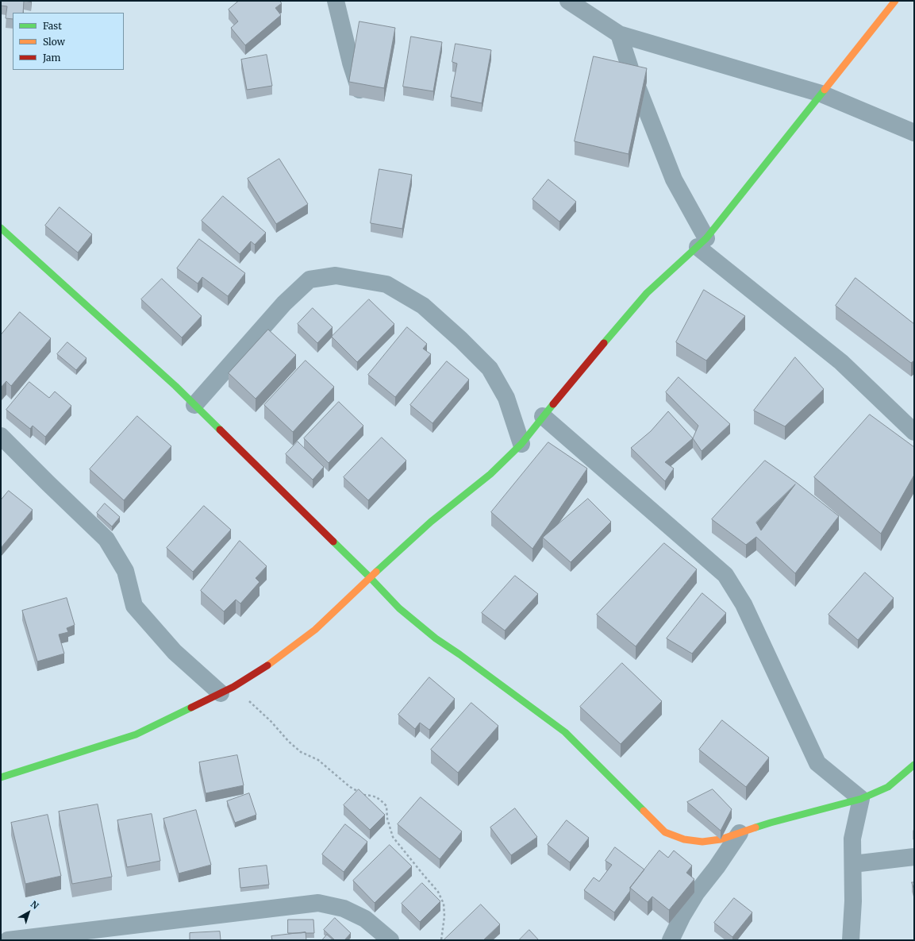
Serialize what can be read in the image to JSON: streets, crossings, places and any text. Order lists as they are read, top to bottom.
{
  "legend": ["Fast", "Slow", "Jam"],
  "north": "top right"
}
